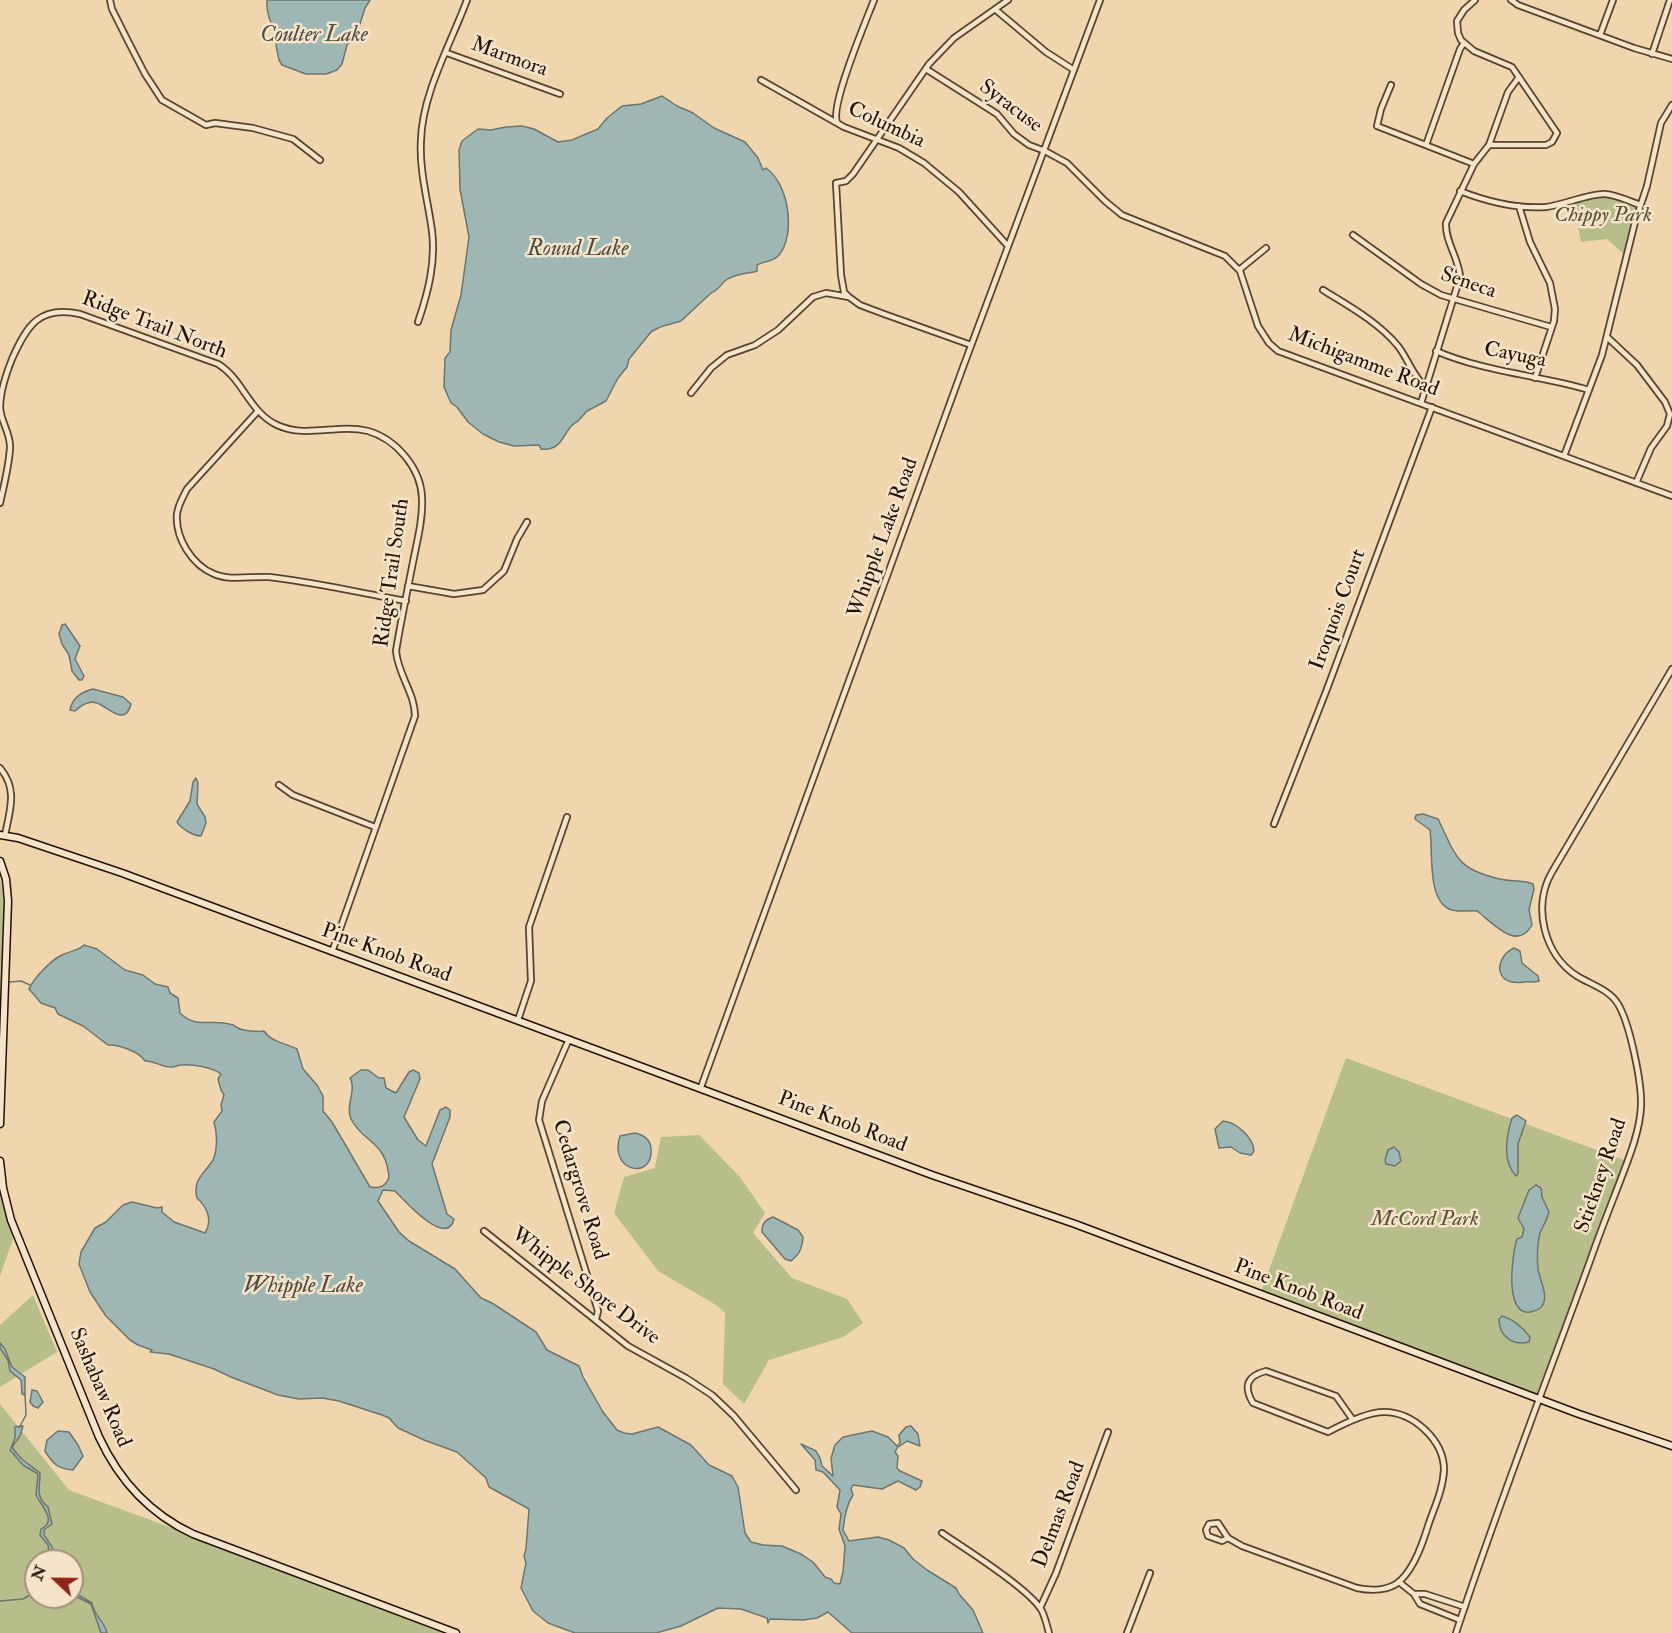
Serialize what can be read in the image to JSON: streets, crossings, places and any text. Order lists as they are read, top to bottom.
{
  "streets": {
    "street": [
      "Marmora",
      "Syracuse",
      "Columbia",
      "Seneca",
      "Ridge Trail North",
      "Cayuga",
      "Michigamme Road",
      "Whipple Lake Road",
      "Ridge Trail South",
      "Iroquois Court",
      "Pine Knob Road",
      "Stickney Road",
      "Cedargrove Road",
      "Whipple Shore Drive",
      "Sashabaw Road",
      "Delmas Road"
    ]
  },
  "crossings": [
    ["Syracuse", "Whipple Lake Road"],
    ["Columbia", "Whipple Lake Road"],
    ["Ridge Trail North", "Ridge Trail South"],
    ["Michigamme Road", "Iroquois Court"],
    ["Whipple Lake Road", "Pine Knob Road"],
    ["Ridge Trail South", "Pine Knob Road"],
    ["Pine Knob Road", "Stickney Road"],
    ["Pine Knob Road", "Cedargrove Road"],
    ["Cedargrove Road", "Whipple Shore Drive"]
  ],
  "water": ["Coulter Lake", "Round Lake", "Whipple Lake"],
  "parks": ["Chippy Park", "McCord Park"],
  "north": "left"
}
